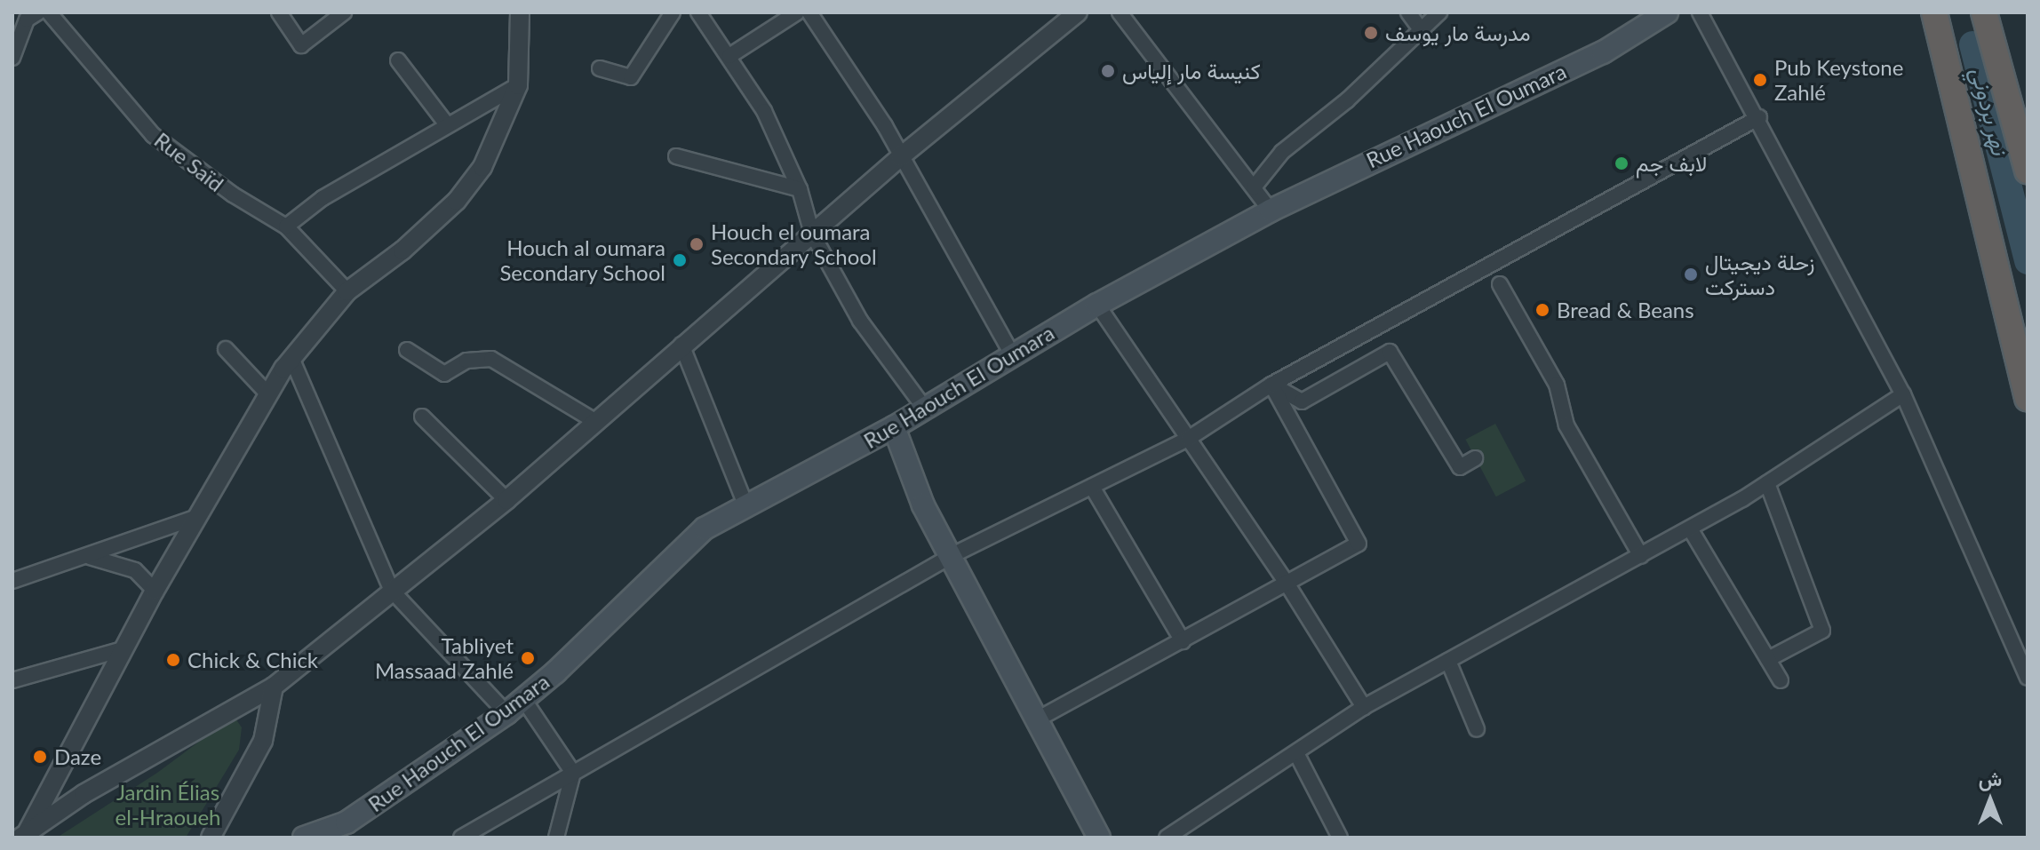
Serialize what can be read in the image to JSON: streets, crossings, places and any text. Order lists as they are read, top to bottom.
{
  "streets": {
    "main road": ["Rue Haouch El Oumara"],
    "street": ["Rue Saïd"]
  },
  "water": ["نهر بردوني"],
  "parks": ["Jardin Élias el-Hraoueh"],
  "places": [
    "مدرسة مار يوسف",
    "كنيسة مار إلياس",
    "Pub Keystone Zahlé",
    "لابف جم",
    "Houch el oumara Secondary School",
    "Houch al oumara Secondary School",
    "زحلة ديجيتال دستركت",
    "Bread & Beans",
    "Tabliyet Massaad Zahlé",
    "Chick & Chick",
    "Daze"
  ],
  "north": "top"
}
